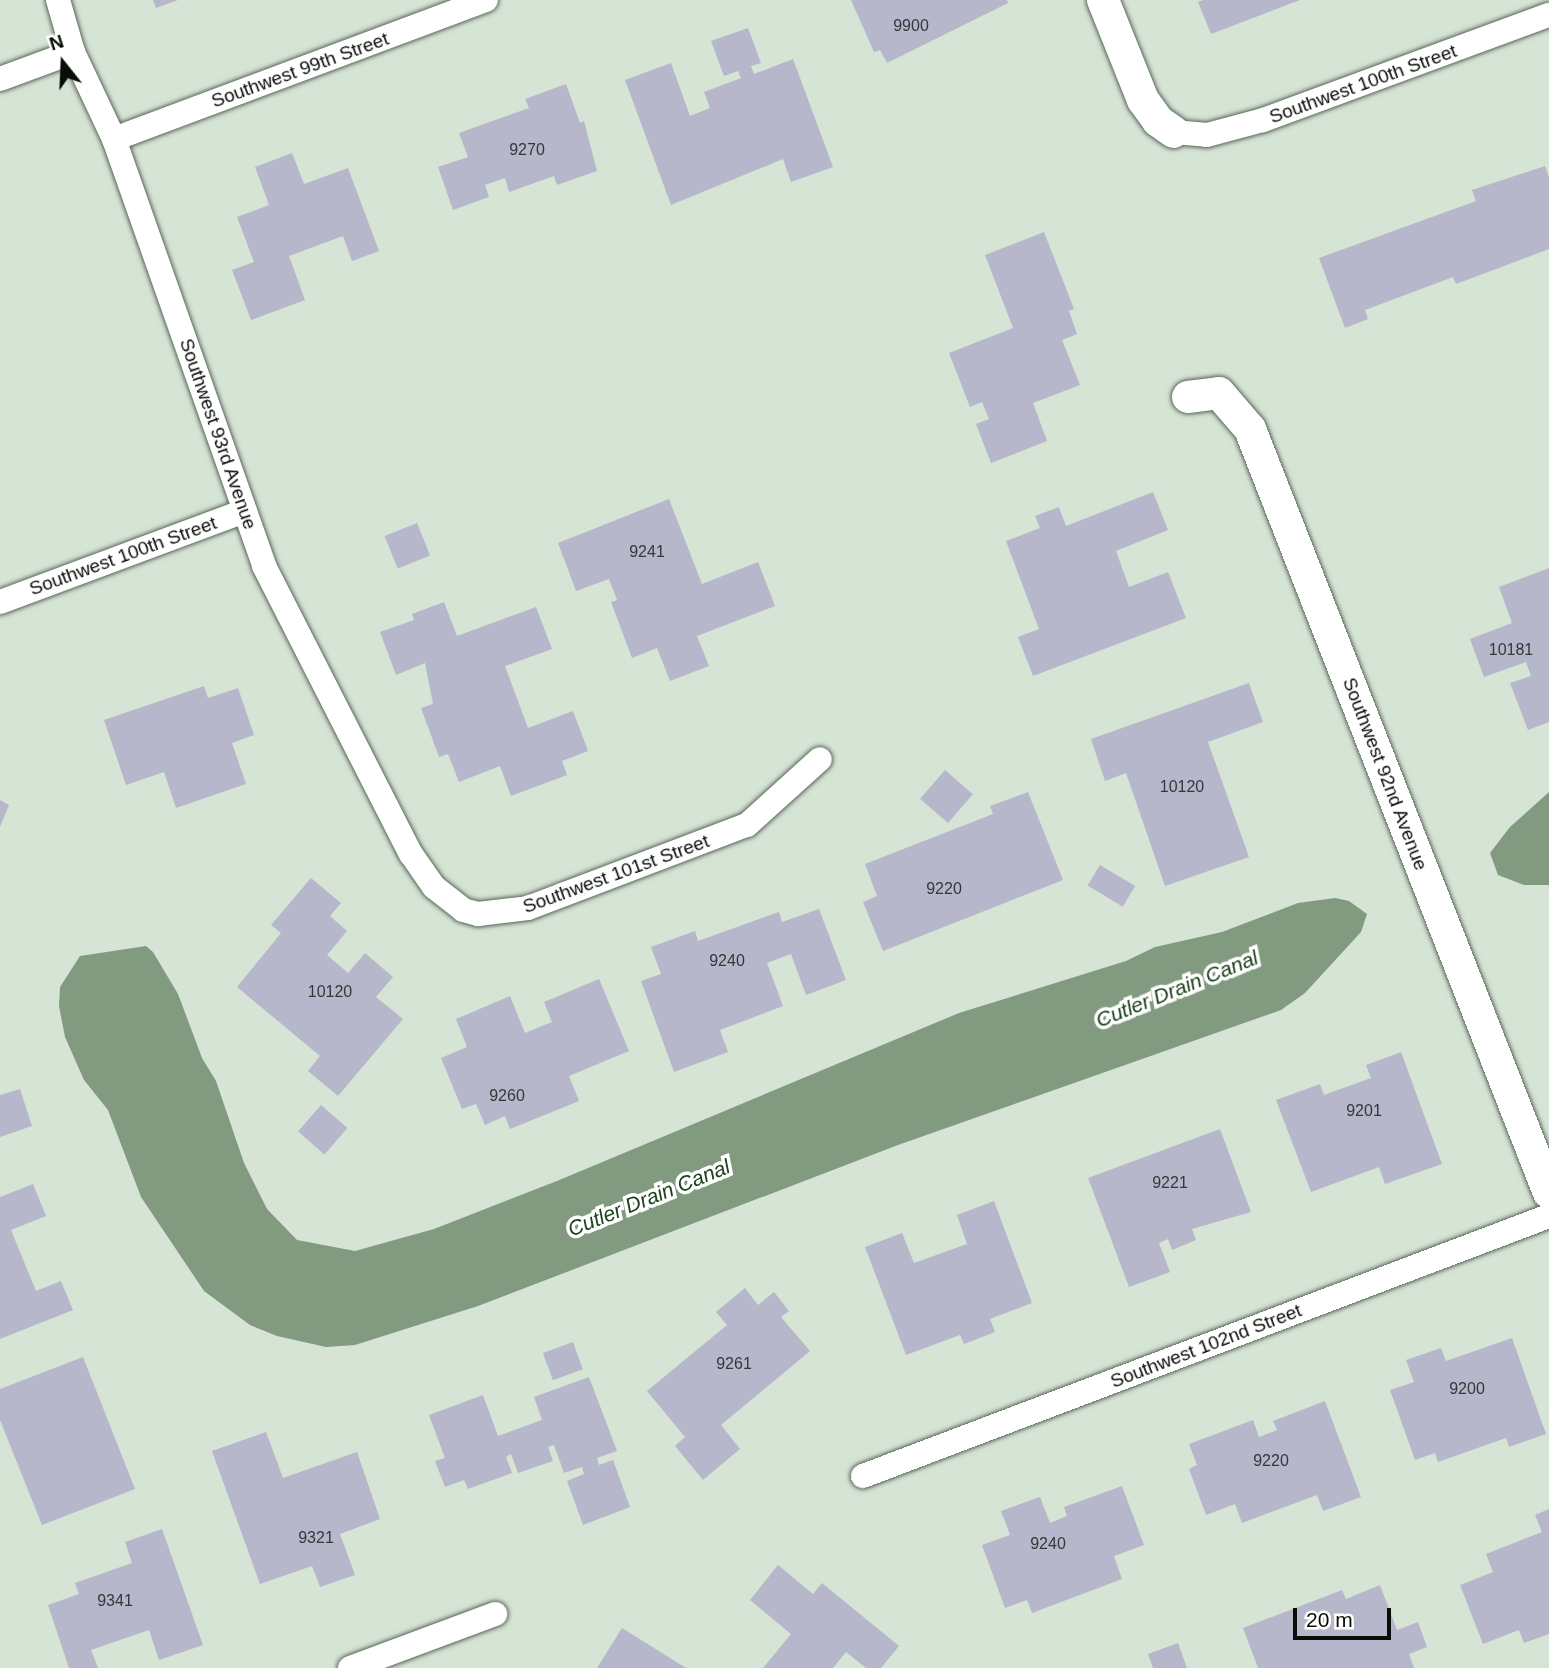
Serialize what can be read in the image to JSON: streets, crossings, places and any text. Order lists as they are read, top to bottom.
{
  "streets": {
    "street": [
      "Southwest 99th Street",
      "Southwest 100th Street",
      "Southwest 93rd Avenue",
      "Southwest 92nd Avenue",
      "Southwest 101st Street",
      "Southwest 102nd Street"
    ]
  },
  "crossings": [
    ["Southwest 99th Street", "Southwest 93rd Avenue"],
    ["Southwest 100th Street", "Southwest 93rd Avenue"],
    ["Southwest 93rd Avenue", "Southwest 101st Street"]
  ],
  "water": ["Cutler Drain Canal"],
  "house_numbers": [
    "9900",
    "9270",
    "9241",
    "10181",
    "10120",
    "9220",
    "9240",
    "10120",
    "9260",
    "9201",
    "9221",
    "9261",
    "9200",
    "9220",
    "9321",
    "9240",
    "9341"
  ],
  "scale_bar": "20 m",
  "north": "top"
}
